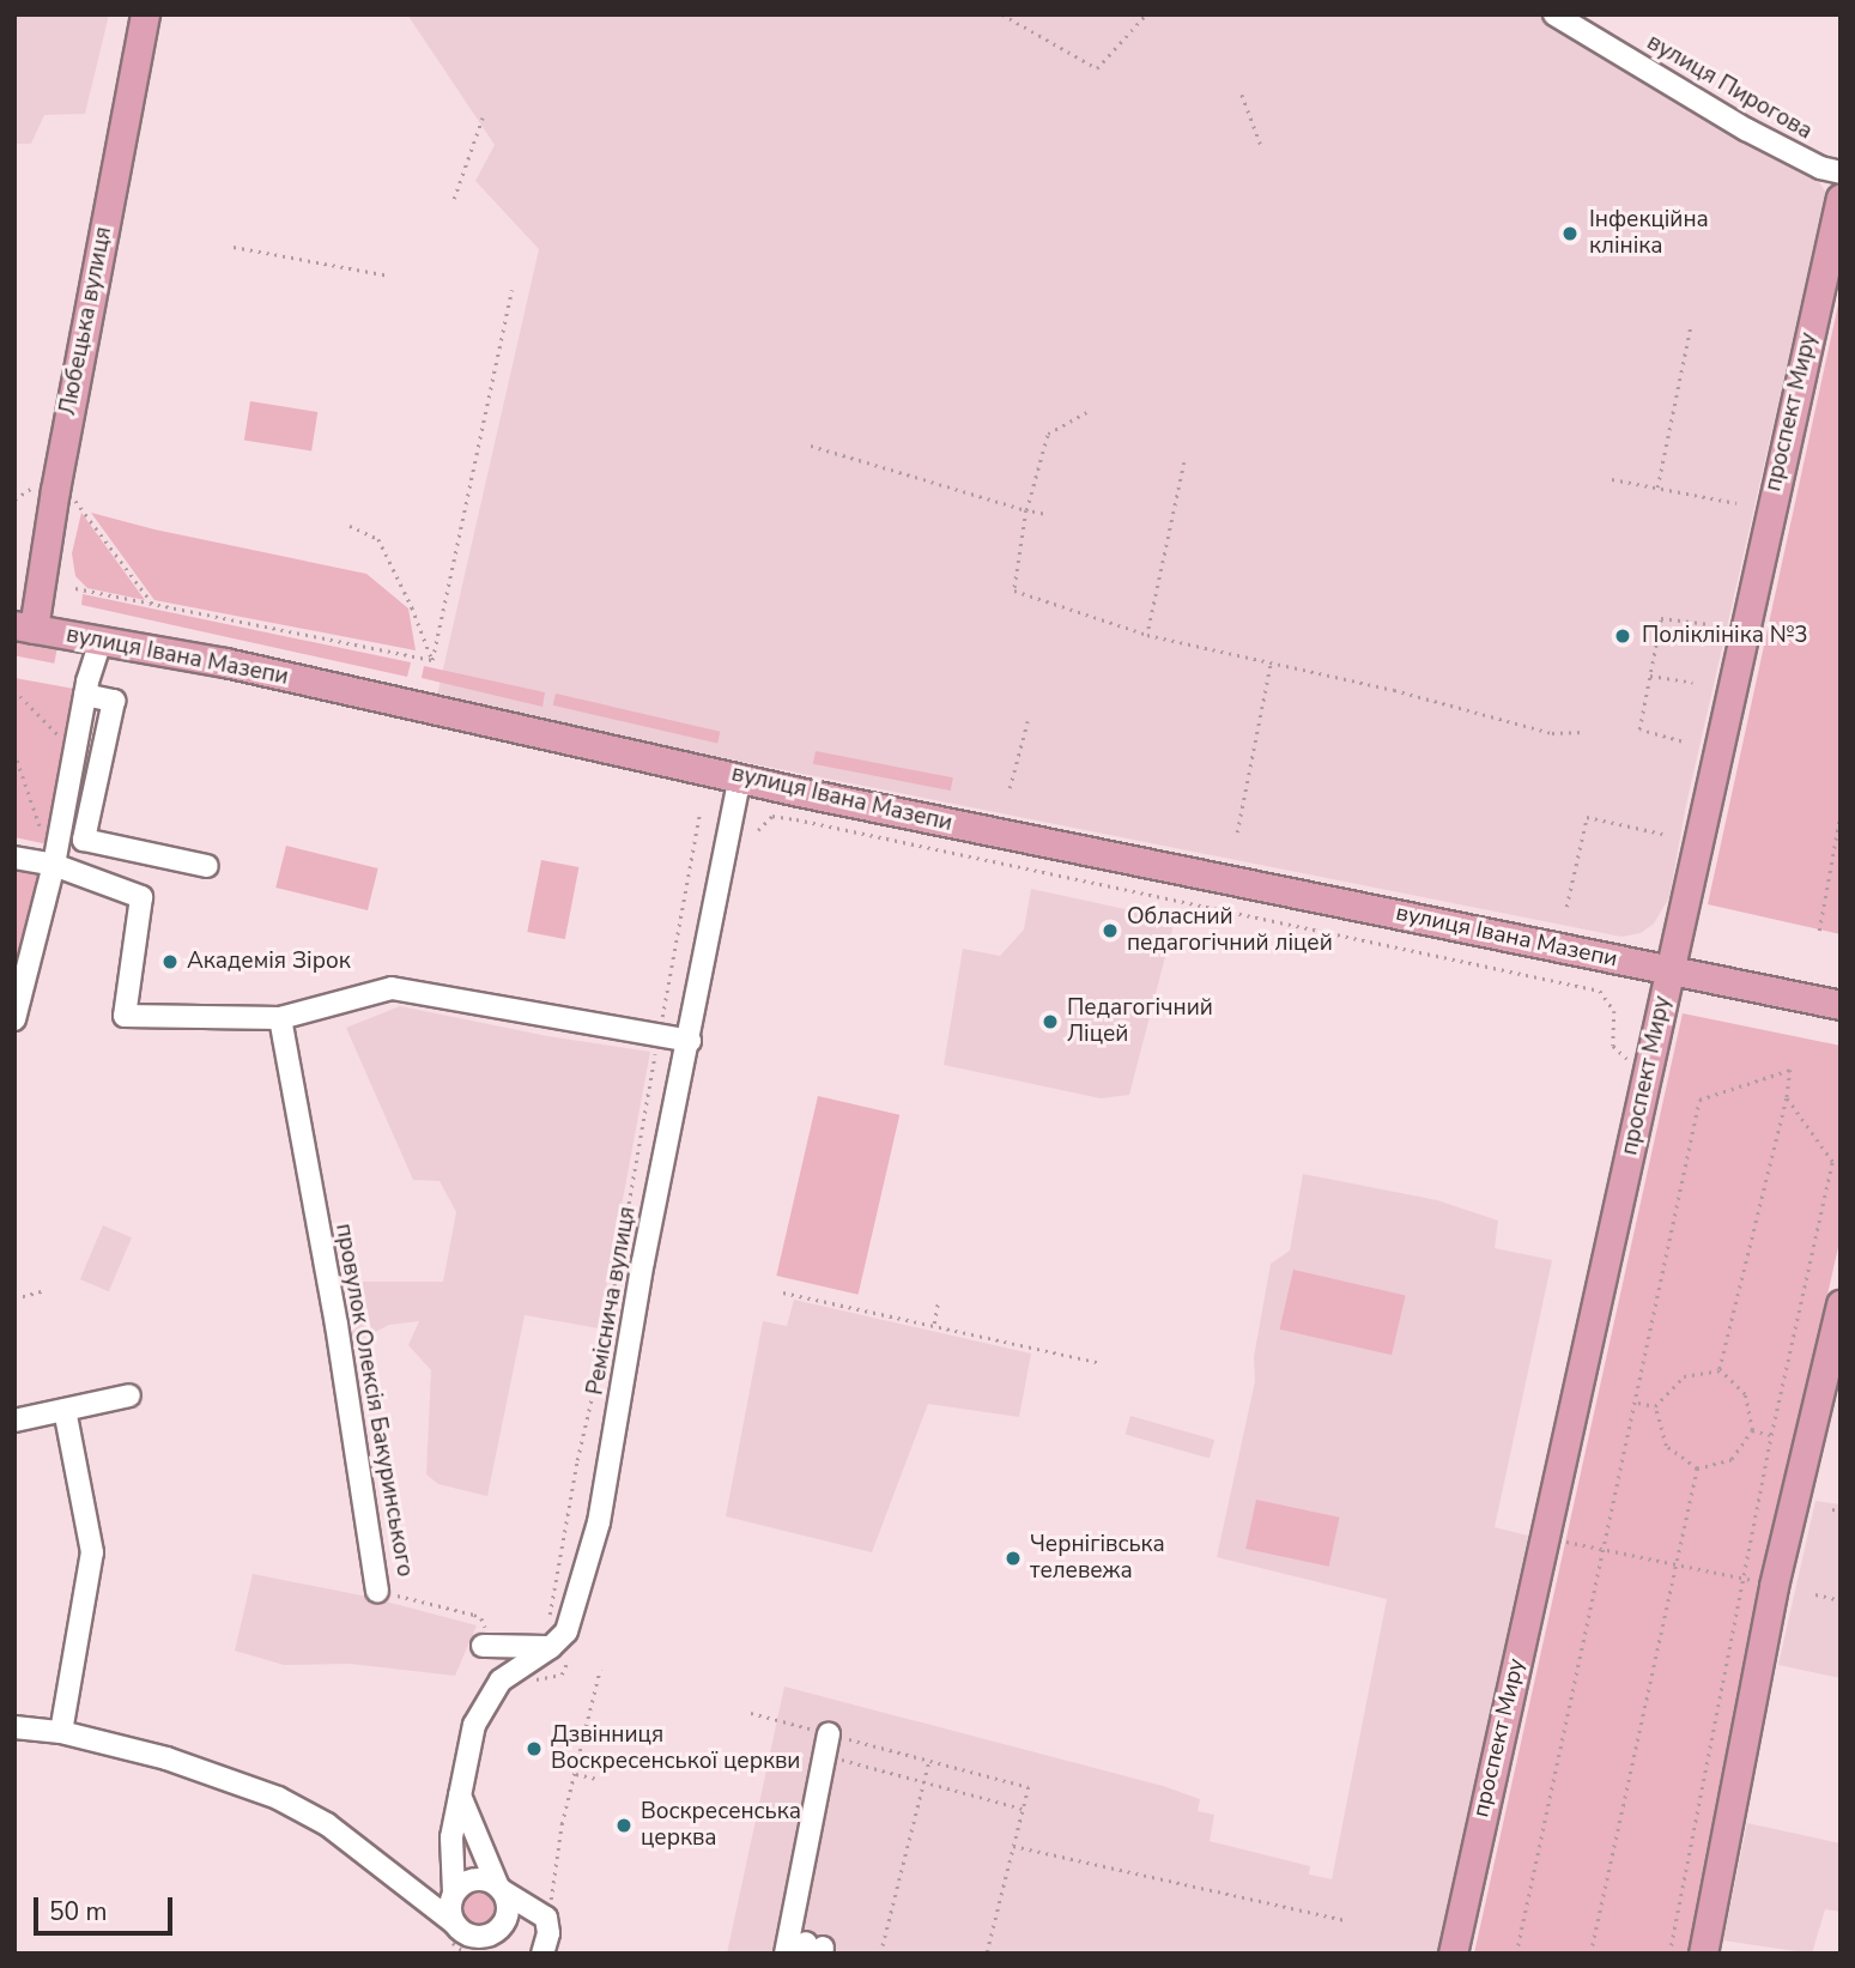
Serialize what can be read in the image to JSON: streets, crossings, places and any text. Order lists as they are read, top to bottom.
{
  "streets": {
    "main road": ["Любецька вулиця", "проспект Миру", "вулиця Івана Мазепи"],
    "street": ["вулиця Пирогова", "Реміснича вулиця", "провулок Олексія Бакуринського"]
  },
  "crossings": [
    ["Любецька вулиця", "вулиця Івана Мазепи"],
    ["проспект Миру", "вулиця Івана Мазепи"],
    ["вулиця Івана Мазепи", "Реміснича вулиця"]
  ],
  "places": [
    "Інфекційна клініка",
    "Поліклініка №3",
    "Обласний педагогічний ліцей",
    "Академія Зірок",
    "Педагогічний Ліцей",
    "Чернігівська телевежа",
    "Дзвінниця Воскресенської церкви",
    "Воскресенська церква"
  ],
  "scale_bar": "50 m"
}
